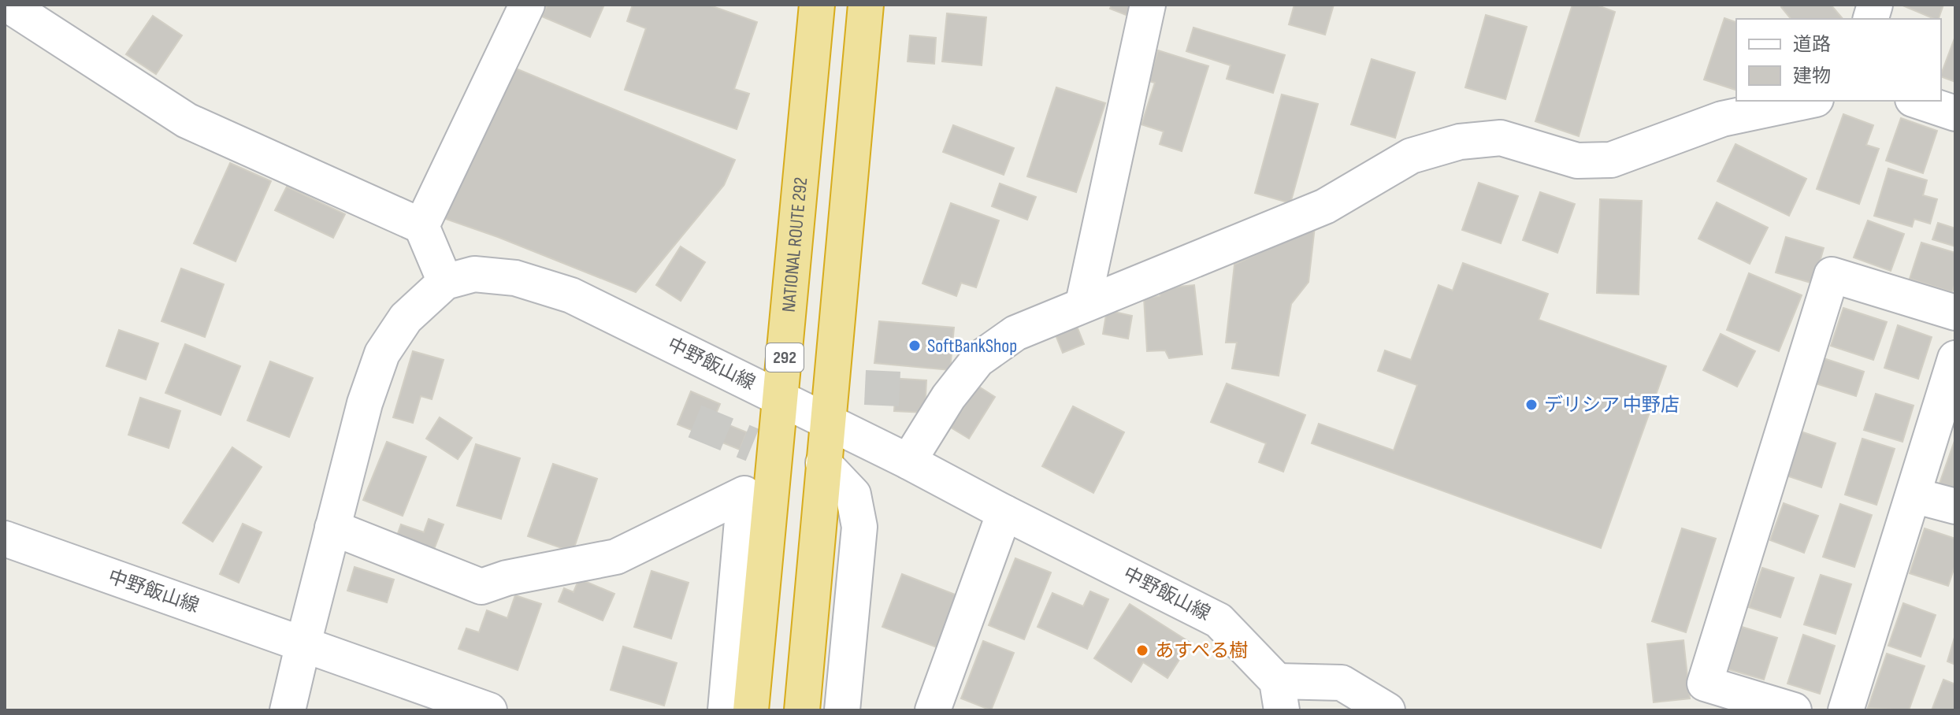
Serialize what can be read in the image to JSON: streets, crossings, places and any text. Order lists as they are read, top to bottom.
{
  "streets": {
    "highway": ["NATIONAL ROUTE 292", "292"],
    "street": ["中野飯山線"]
  },
  "crossings": [
    ["NATIONAL ROUTE 292", "中野飯山線"],
    ["292", "中野飯山線"]
  ],
  "places": ["SoftBankShop", "デリシア 中野店", "あすぺる樹"],
  "legend": ["道路", "建物"]
}
